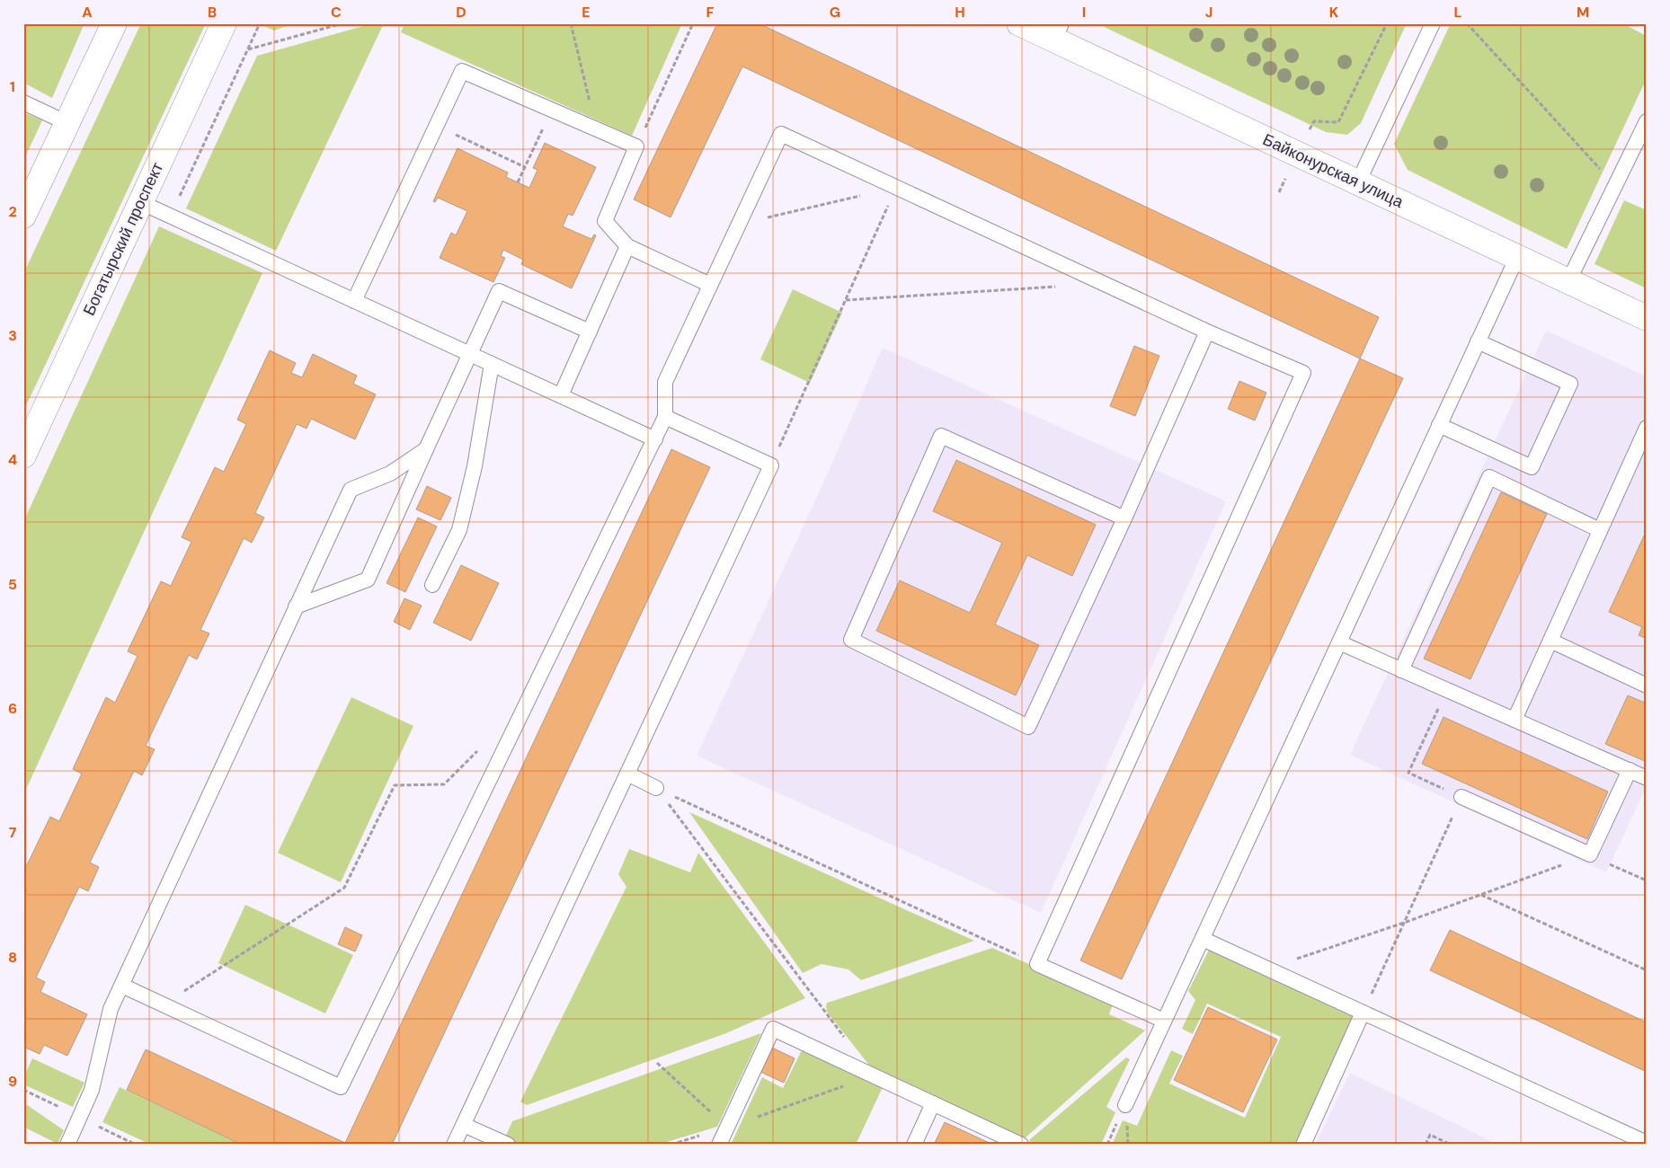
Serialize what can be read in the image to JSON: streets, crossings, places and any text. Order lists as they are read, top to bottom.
{
  "streets": {
    "street": ["Байконурская улица", "Богатырский проспект"]
  },
  "grid": {
    "columns": [
      "A",
      "B",
      "C",
      "D",
      "E",
      "F",
      "G",
      "H",
      "I",
      "J",
      "K",
      "L",
      "M"
    ],
    "rows": [
      "1",
      "2",
      "3",
      "4",
      "5",
      "6",
      "7",
      "8",
      "9"
    ]
  }
}
